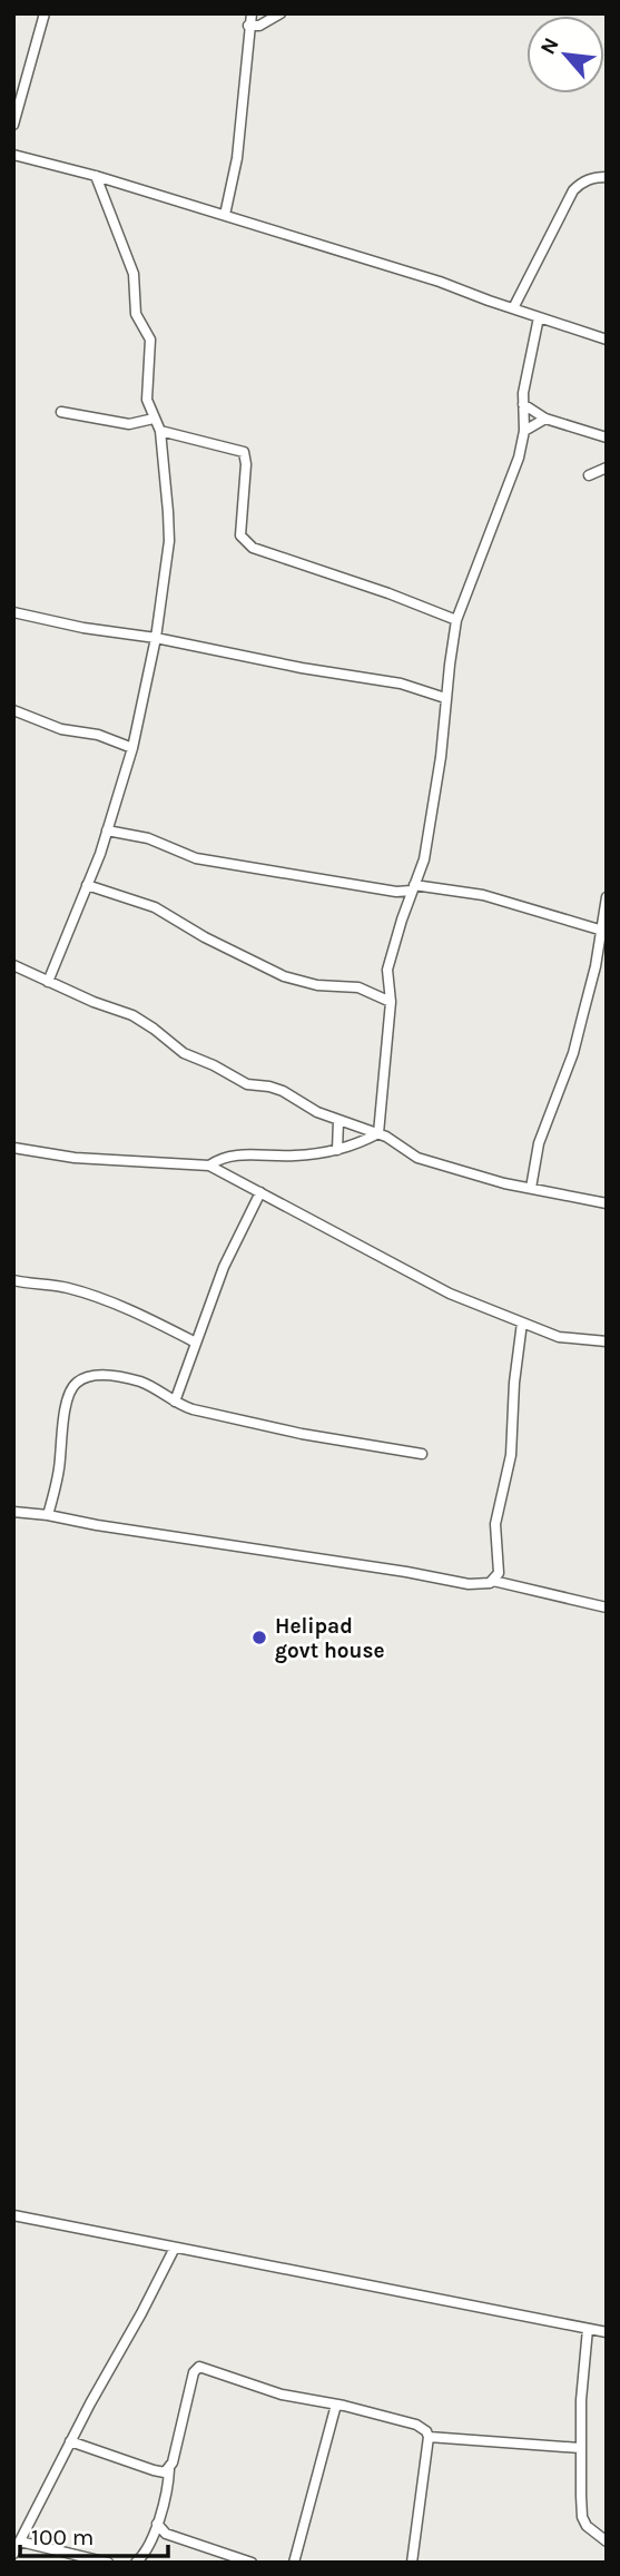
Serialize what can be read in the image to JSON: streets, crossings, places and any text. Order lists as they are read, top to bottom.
{
  "places": ["Helipad govt house"],
  "scale_bar": "100 m",
  "north": "top left"
}
